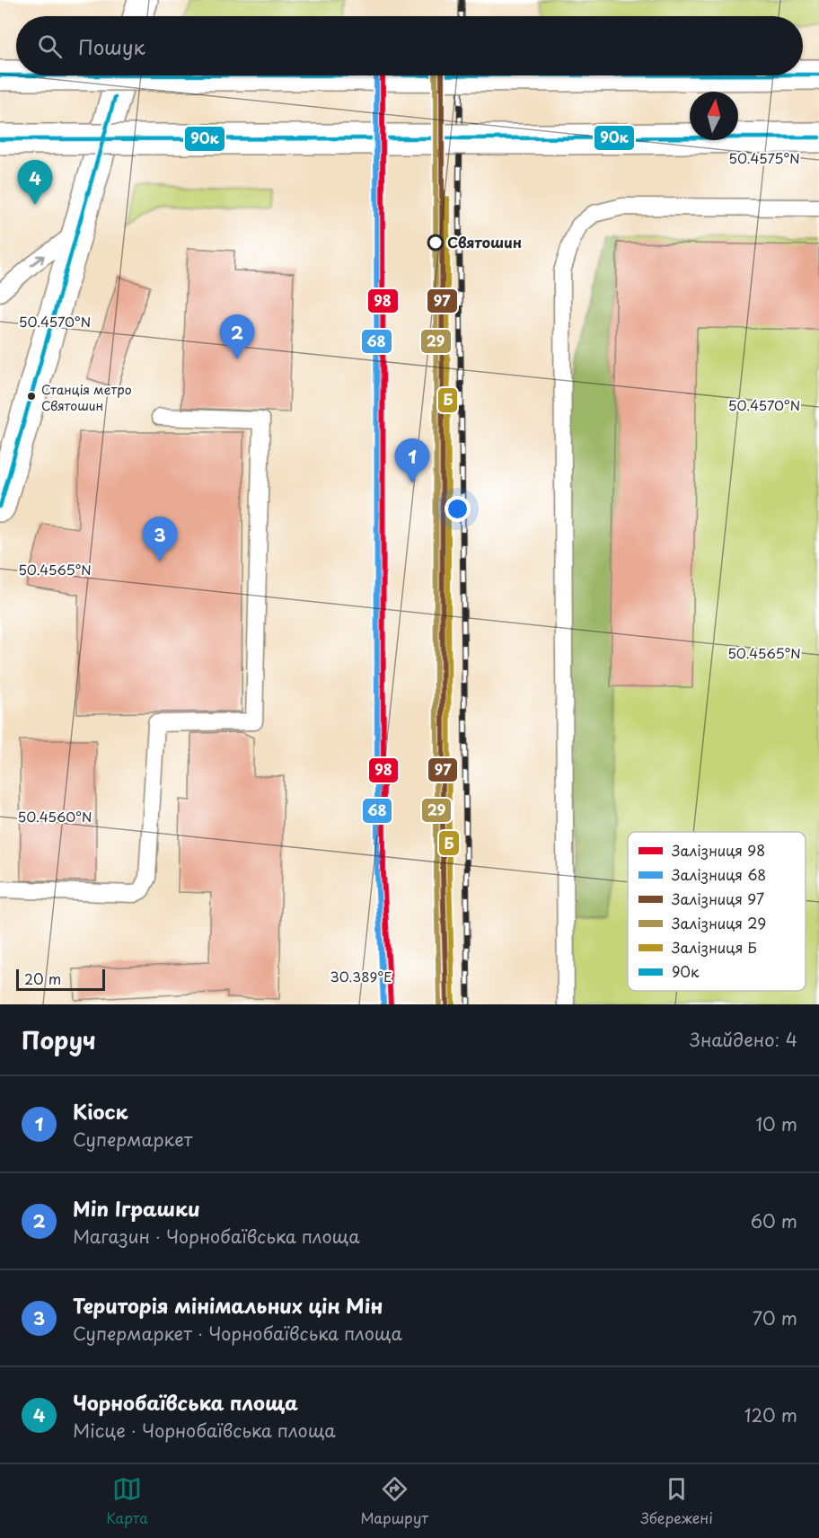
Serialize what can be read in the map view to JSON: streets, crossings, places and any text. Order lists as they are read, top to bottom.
{
  "places": ["Святошин", "Станція метро Святошин"],
  "lines": [
    "transit line 90к",
    "rail line 98",
    "rail line 68",
    "rail line 97",
    "rail line 29",
    "rail line Б"
  ],
  "legend": [
    "Залізниця 98",
    "Залізниця 68",
    "Залізниця 97",
    "Залізниця 29",
    "Залізниця Б",
    "90к"
  ],
  "scale_bar": "20 m",
  "north": "top",
  "page": {
    "search": "Пошук",
    "pins": [
      "4",
      "2",
      "1",
      "3"
    ],
    "scale": "20 m",
    "heading": ["Поруч", "Знайдено: 4"],
    "list": [
      {
        "mark": "1",
        "name": "Кіоск",
        "note": "Супермаркет",
        "value": "10 m"
      },
      {
        "mark": "2",
        "name": "Min Іграшки",
        "note": "Магазин · Чорнобаївська площа",
        "value": "60 m"
      },
      {
        "mark": "3",
        "name": "Територія мінімальних цін Мін",
        "note": "Супермаркет · Чорнобаївська площа",
        "value": "70 m"
      },
      {
        "mark": "4",
        "name": "Чорнобаївська площа",
        "note": "Місце · Чорнобаївська площа",
        "value": "120 m"
      }
    ],
    "nav": ["Карта", "Маршрут", "Збережені"]
  },
  "coordinates": [
    "50.4575°N",
    "50.4570°N",
    "50.4565°N",
    "50.4560°N",
    "30.389°E"
  ]
}
